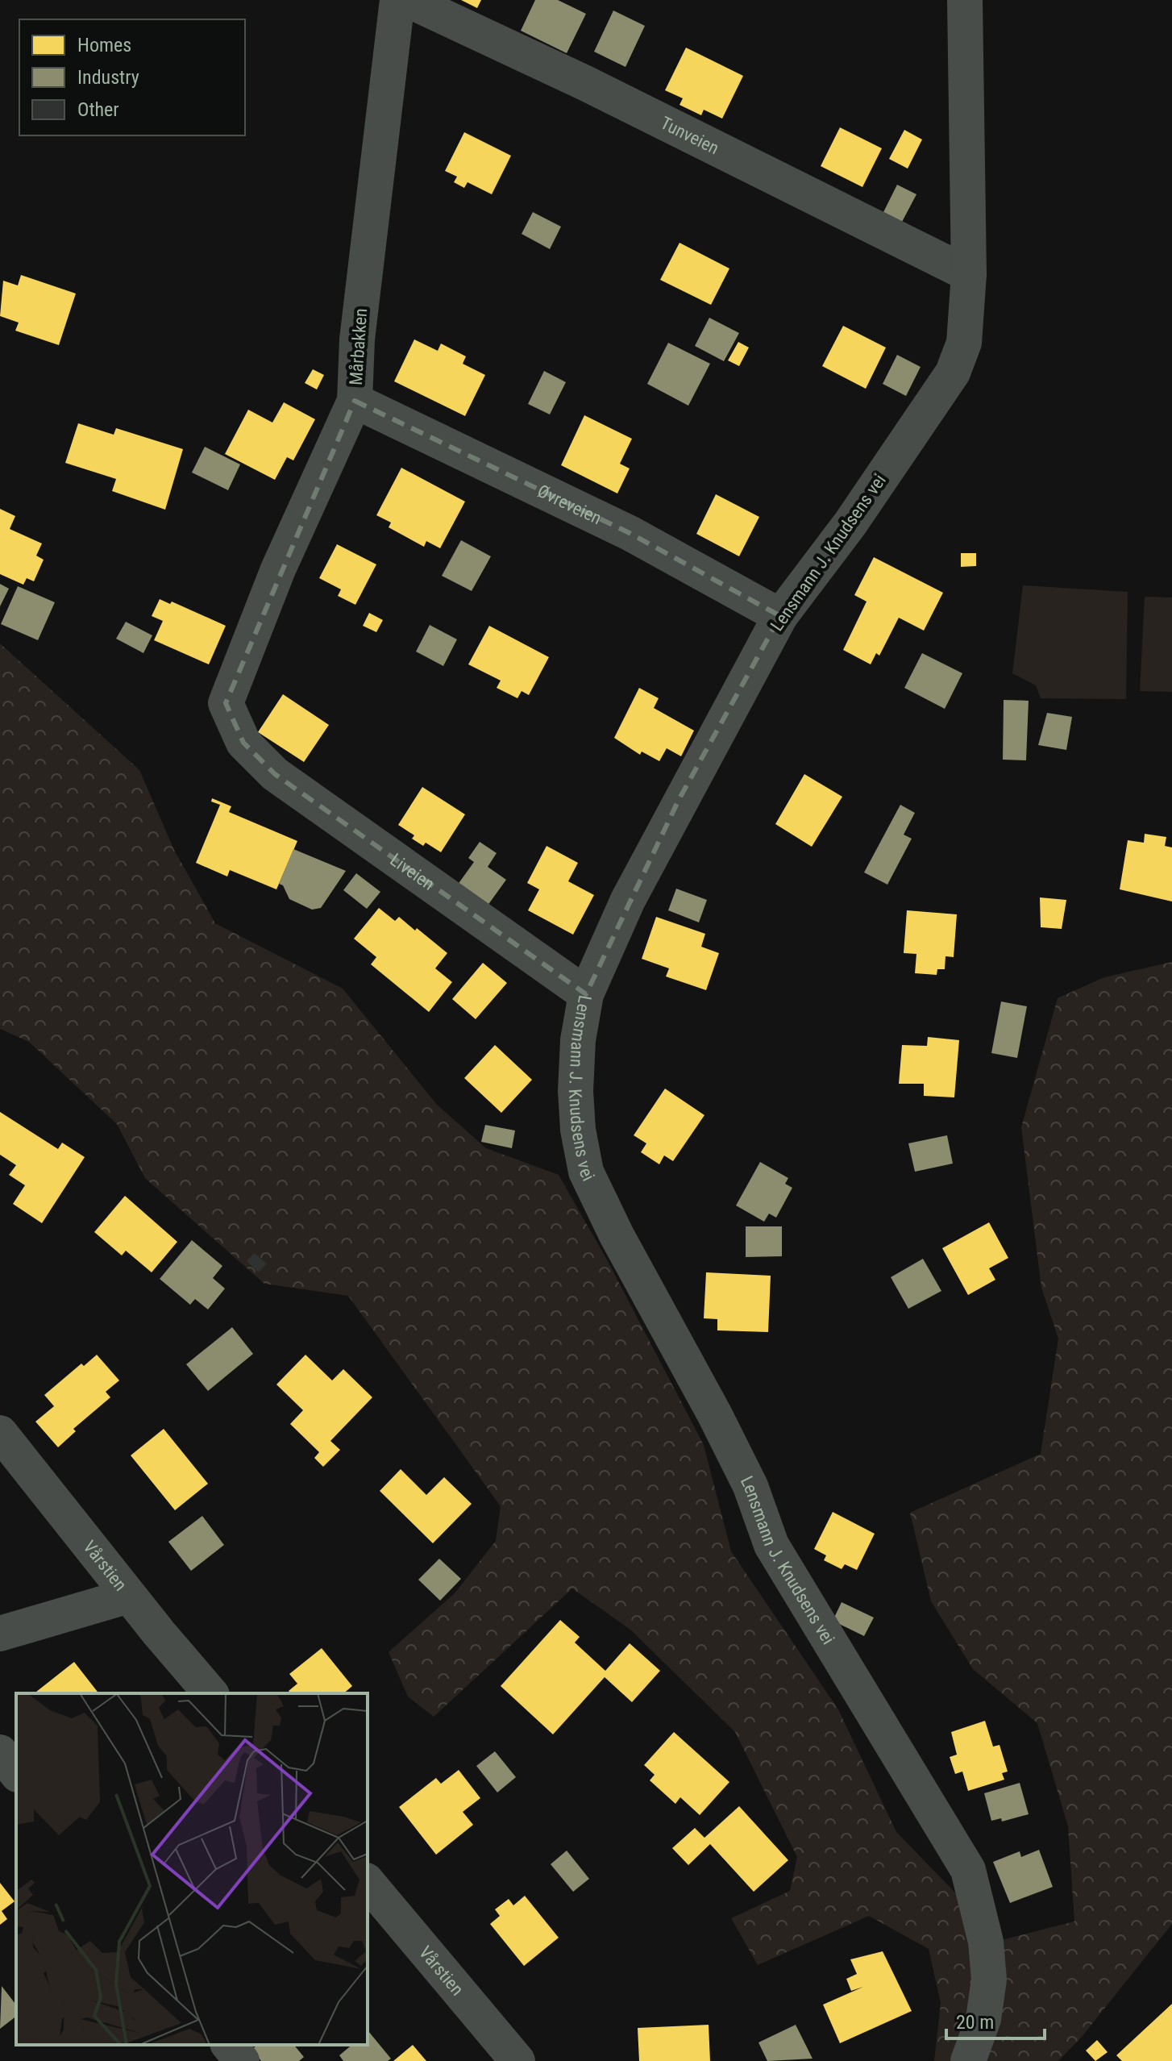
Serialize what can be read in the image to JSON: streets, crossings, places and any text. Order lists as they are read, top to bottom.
{
  "streets": {
    "street": [
      "Tunveien",
      "Mårbakken",
      "Øvreveien",
      "Lensmann J. Knudsens vei",
      "Liveien",
      "Vårstien"
    ]
  },
  "crossings": [
    ["Tunveien", "Lensmann J. Knudsens vei"],
    ["Mårbakken", "Øvreveien"],
    ["Mårbakken", "Liveien"],
    ["Øvreveien", "Lensmann J. Knudsens vei"],
    ["Lensmann J. Knudsens vei", "Liveien"]
  ],
  "legend": ["Homes", "Industry", "Other"],
  "scale_bar": "20 m"
}
